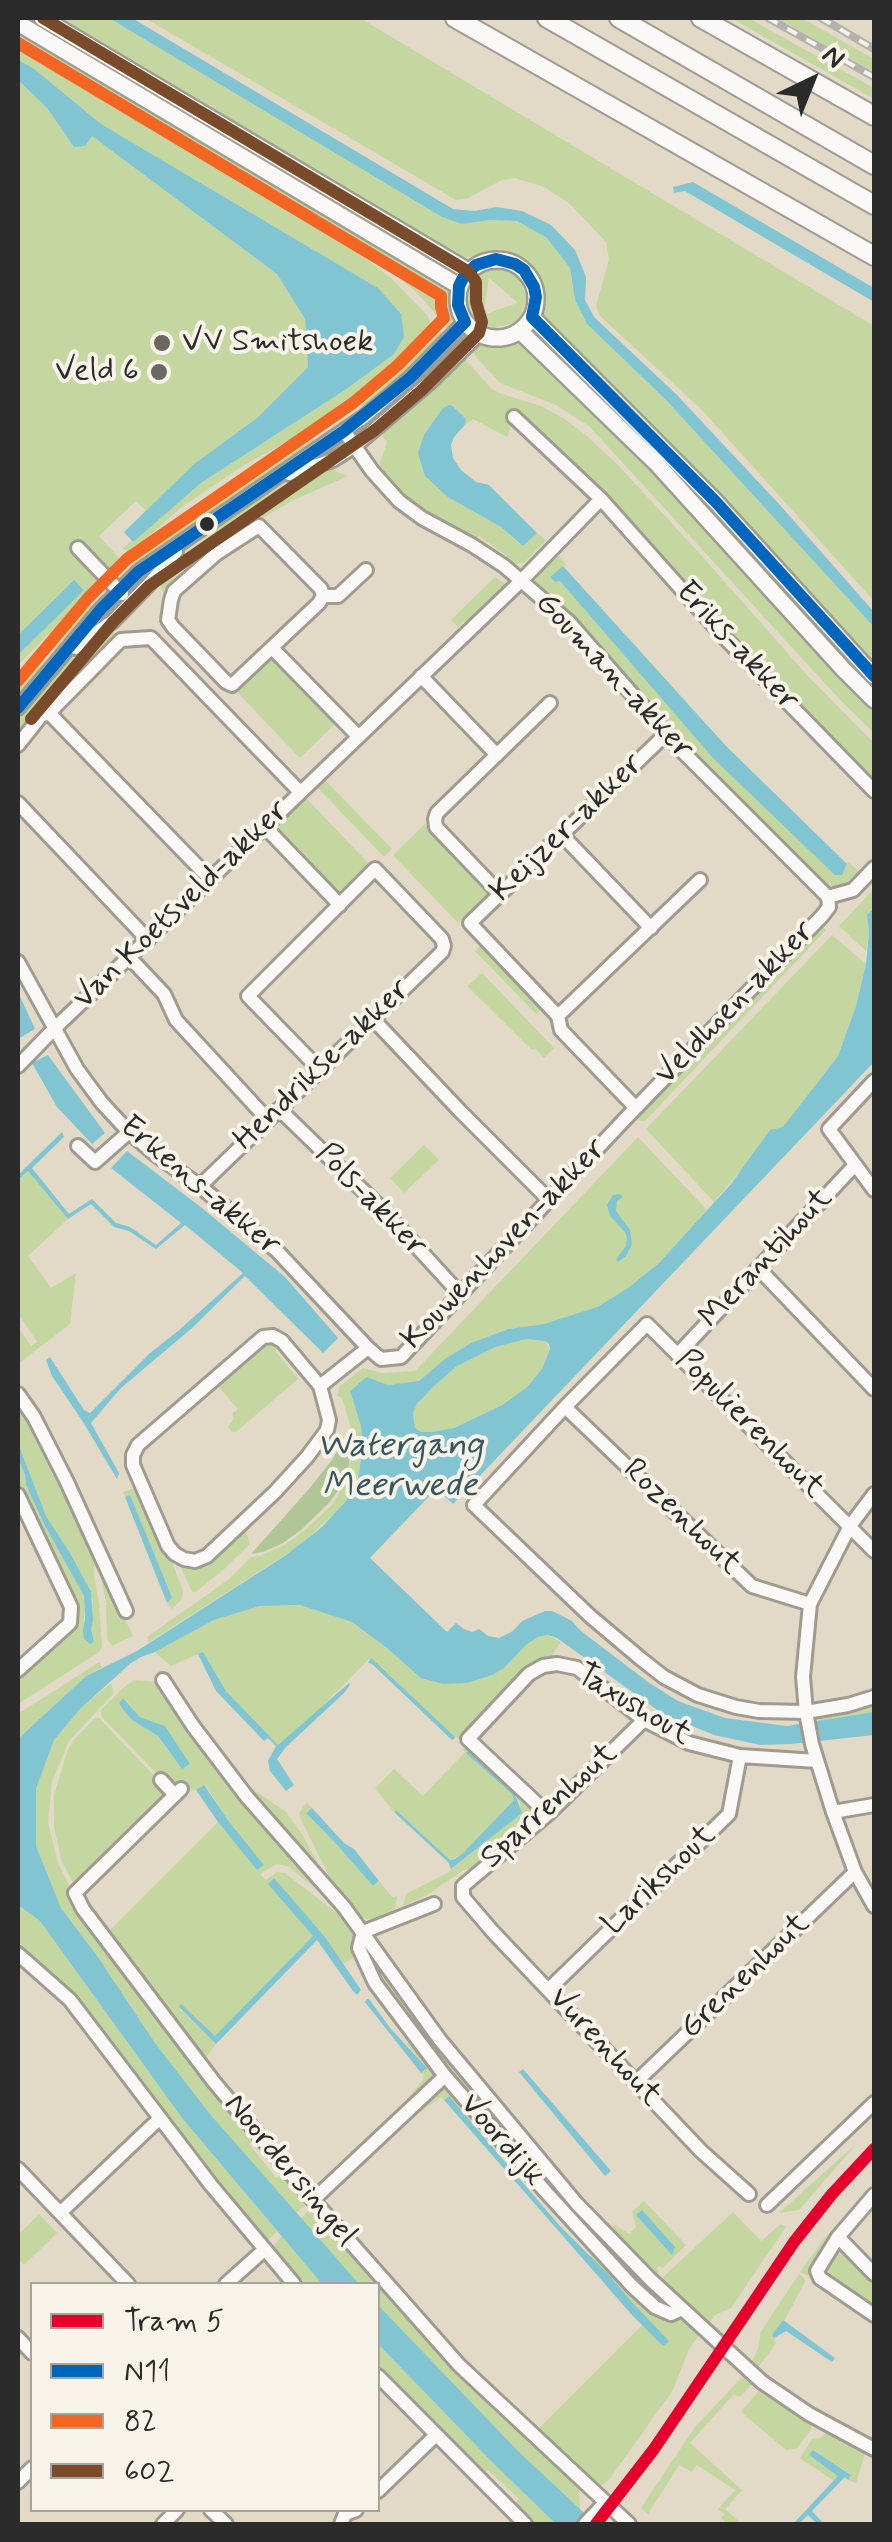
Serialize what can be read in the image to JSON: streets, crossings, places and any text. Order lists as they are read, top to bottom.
{
  "streets": {
    "street": [
      "Eriks-akker",
      "Gouman-akker",
      "Keijzer-akker",
      "Van Koetsveld-akker",
      "Veldhoen-akker",
      "Hendrikse-akker",
      "Erkens-akker",
      "Pols-akker",
      "Kouwenhoven-akker",
      "Merantihout",
      "Populierenhout",
      "Rozenhout",
      "Taxushout",
      "Sparrenhout",
      "Larikshout",
      "Grenenhout",
      "Vurenhout",
      "Voordijk",
      "Noordersingel"
    ]
  },
  "crossings": [
    ["Gouman-akker", "Keijzer-akker"],
    ["Gouman-akker", "Van Koetsveld-akker"],
    ["Gouman-akker", "Veldhoen-akker"],
    ["Van Koetsveld-akker", "Erkens-akker"],
    ["Veldhoen-akker", "Kouwenhoven-akker"],
    ["Hendrikse-akker", "Erkens-akker"],
    ["Hendrikse-akker", "Pols-akker"],
    ["Erkens-akker", "Kouwenhoven-akker"],
    ["Pols-akker", "Kouwenhoven-akker"],
    ["Merantihout", "Populierenhout"],
    ["Populierenhout", "Rozenhout"],
    ["Taxushout", "Sparrenhout"],
    ["Taxushout", "Larikshout"],
    ["Sparrenhout", "Vurenhout"],
    ["Larikshout", "Vurenhout"],
    ["Grenenhout", "Vurenhout"]
  ],
  "water": ["Watergang Meerwede"],
  "places": ["VV Smitshoek", "Veld 6"],
  "lines": [
    "transit line 602",
    "transit line 82",
    "transit line N11",
    "tram line 5"
  ],
  "legend": [
    "Tram 5",
    "N11",
    "82",
    "602"
  ],
  "north": "top right"
}
